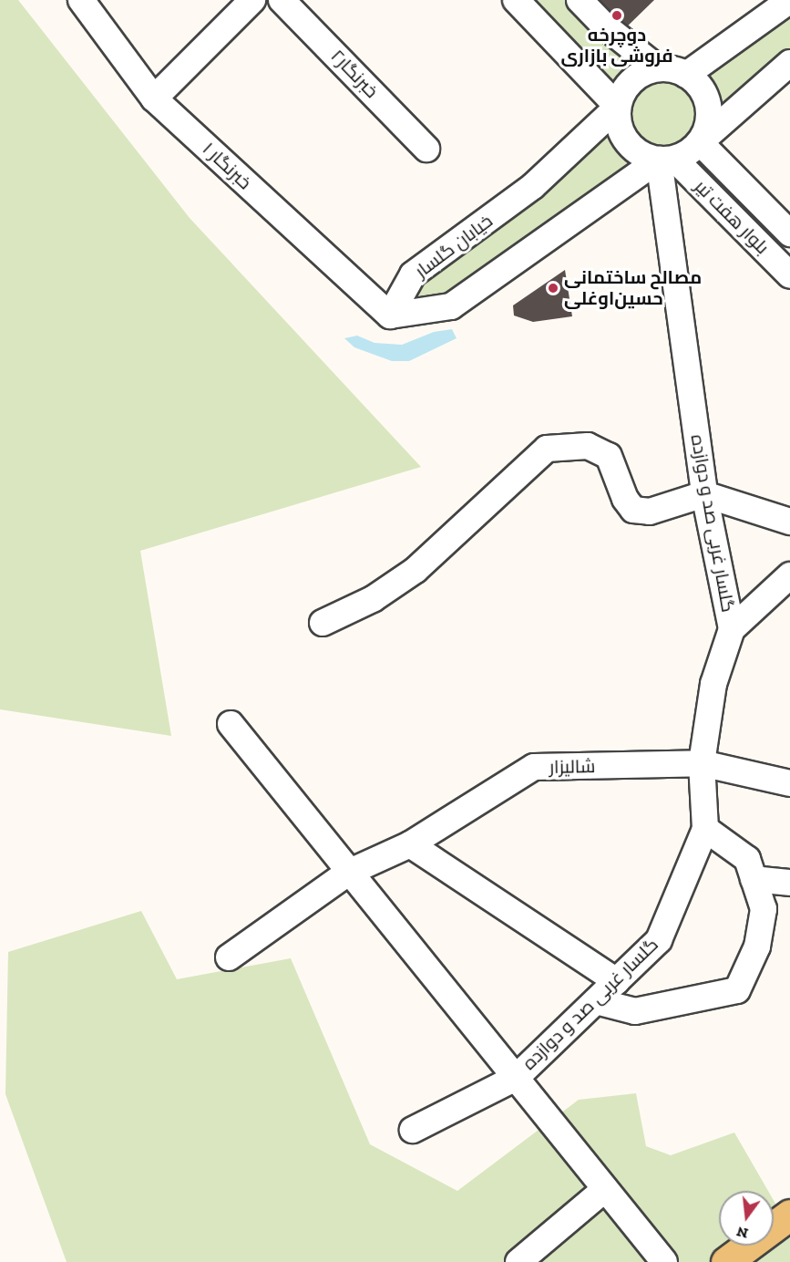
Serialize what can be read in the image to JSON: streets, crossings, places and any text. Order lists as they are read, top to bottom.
{
  "streets": {
    "street": [
      "خبرنگار۲",
      "خبرنگار ۱",
      "بلوار هفت تیر",
      "خیابان گلسار",
      "گلسار غربی صد و دوازده",
      "شالیزار"
    ]
  },
  "crossings": [
    ["خبرنگار ۱", "خیابان گلسار"],
    ["بلوار هفت تیر", "خیابان گلسار"],
    ["بلوار هفت تیر", "گلسار غربی صد و دوازده"],
    ["خیابان گلسار", "گلسار غربی صد و دوازده"],
    ["گلسار غربی صد و دوازده", "شالیزار"]
  ],
  "places": ["دوچرخه فروشی بازاری", "مصالح ساختمانی حسین‌اوغلی"],
  "north": "bottom"
}
